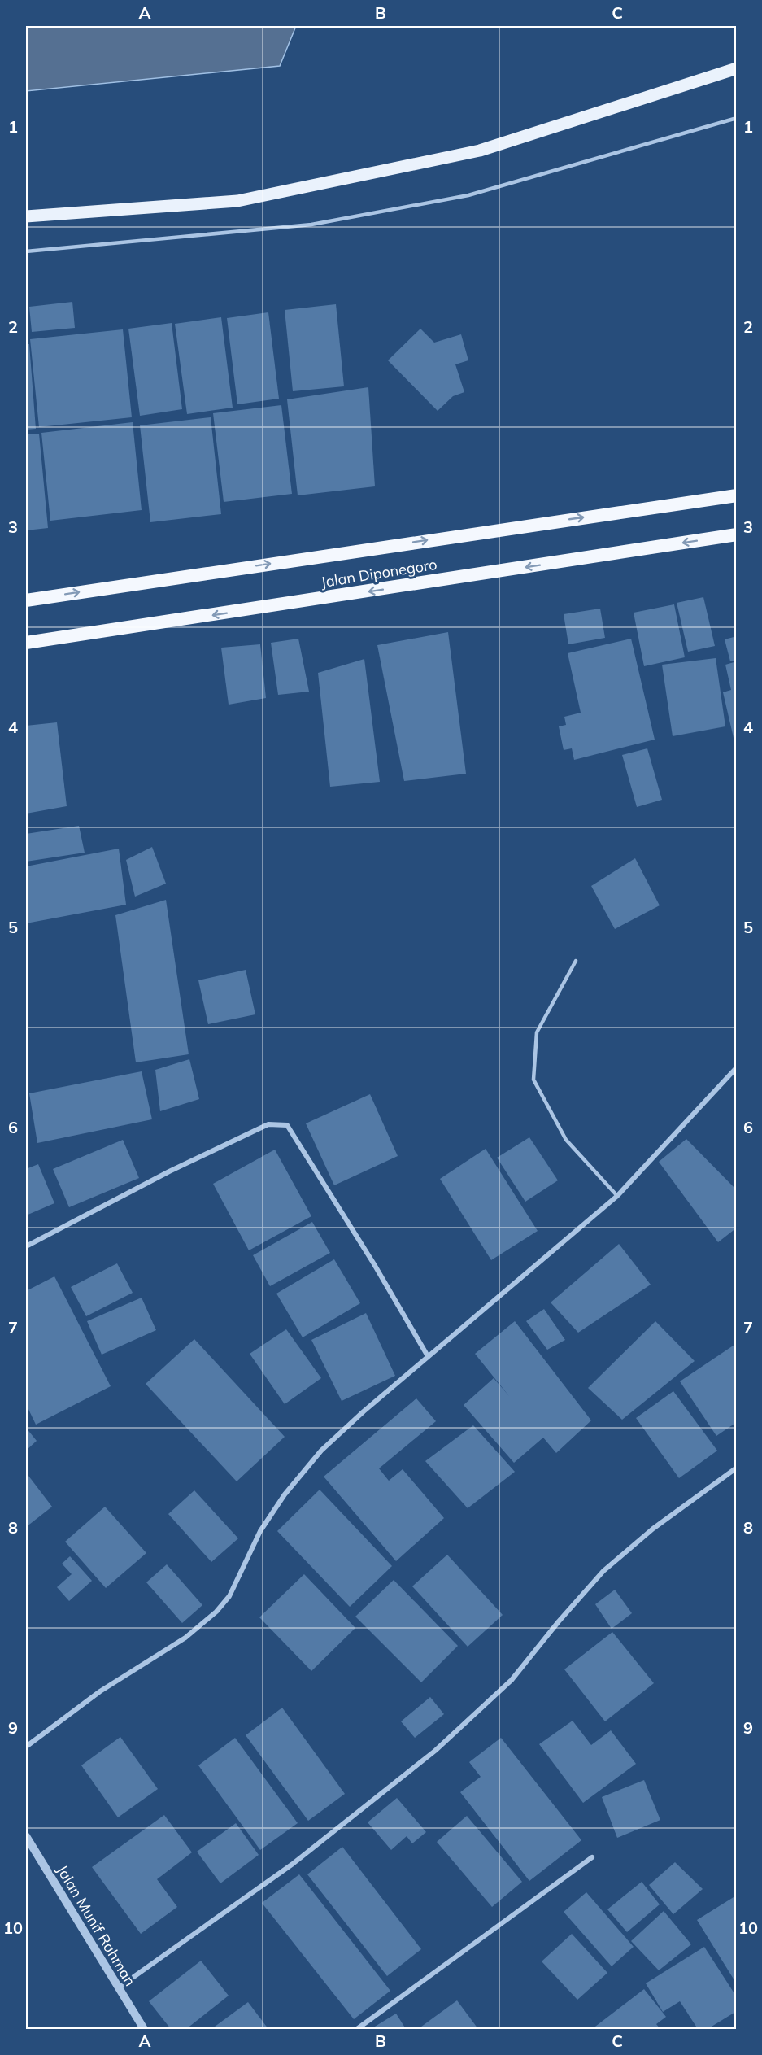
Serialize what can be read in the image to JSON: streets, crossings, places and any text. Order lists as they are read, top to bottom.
{
  "streets": {
    "highway": ["Jalan Diponegoro"],
    "street": ["Jalan Munif Rahman"]
  },
  "grid": {
    "columns": ["A", "B", "C"],
    "rows": [
      "1",
      "2",
      "3",
      "4",
      "5",
      "6",
      "7",
      "8",
      "9",
      "10"
    ]
  }
}
